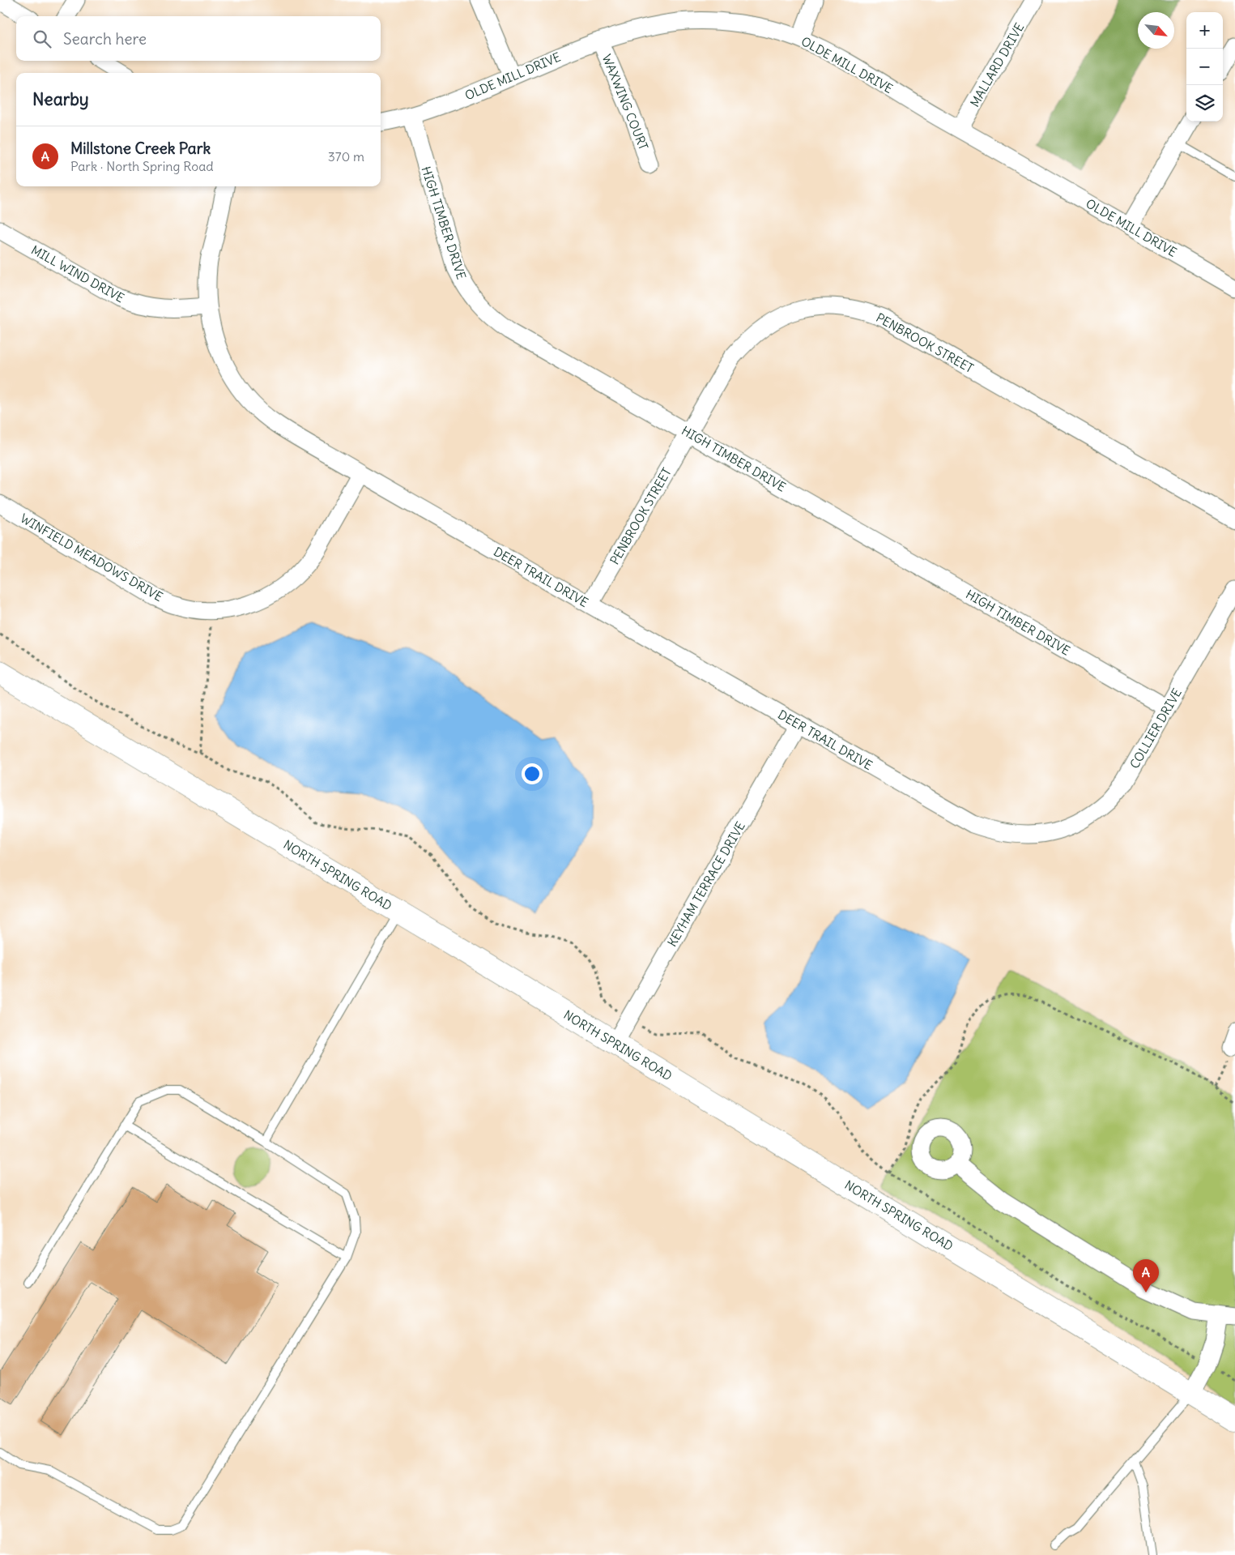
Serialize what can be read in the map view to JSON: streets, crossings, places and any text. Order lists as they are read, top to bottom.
{
  "streets": {
    "main road": ["NORTH SPRING ROAD"],
    "street": [
      "OLDE MILL DRIVE",
      "MALLARD DRIVE",
      "WAXWING COURT",
      "HIGH TIMBER DRIVE",
      "MILL WIND DRIVE",
      "PENBROOK STREET",
      "WINFIELD MEADOWS DRIVE",
      "DEER TRAIL DRIVE",
      "COLLIER DRIVE",
      "KEYHAM TERRACE DRIVE"
    ]
  },
  "crossings": [
    ["OLDE MILL DRIVE", "MALLARD DRIVE"],
    ["OLDE MILL DRIVE", "WAXWING COURT"],
    ["OLDE MILL DRIVE", "HIGH TIMBER DRIVE"],
    ["HIGH TIMBER DRIVE", "PENBROOK STREET"],
    ["HIGH TIMBER DRIVE", "COLLIER DRIVE"],
    ["MILL WIND DRIVE", "DEER TRAIL DRIVE"],
    ["PENBROOK STREET", "DEER TRAIL DRIVE"],
    ["WINFIELD MEADOWS DRIVE", "DEER TRAIL DRIVE"],
    ["DEER TRAIL DRIVE", "COLLIER DRIVE"],
    ["DEER TRAIL DRIVE", "KEYHAM TERRACE DRIVE"],
    ["NORTH SPRING ROAD", "KEYHAM TERRACE DRIVE"]
  ],
  "north": "bottom right",
  "page": {
    "map_buttons": ["+", "−"],
    "search": "Search here",
    "heading": "Nearby",
    "list": [
      {
        "mark": "A",
        "name": "Millstone Creek Park",
        "note": "Park · North Spring Road",
        "value": "370 m"
      }
    ],
    "pins": "A"
  }
}
